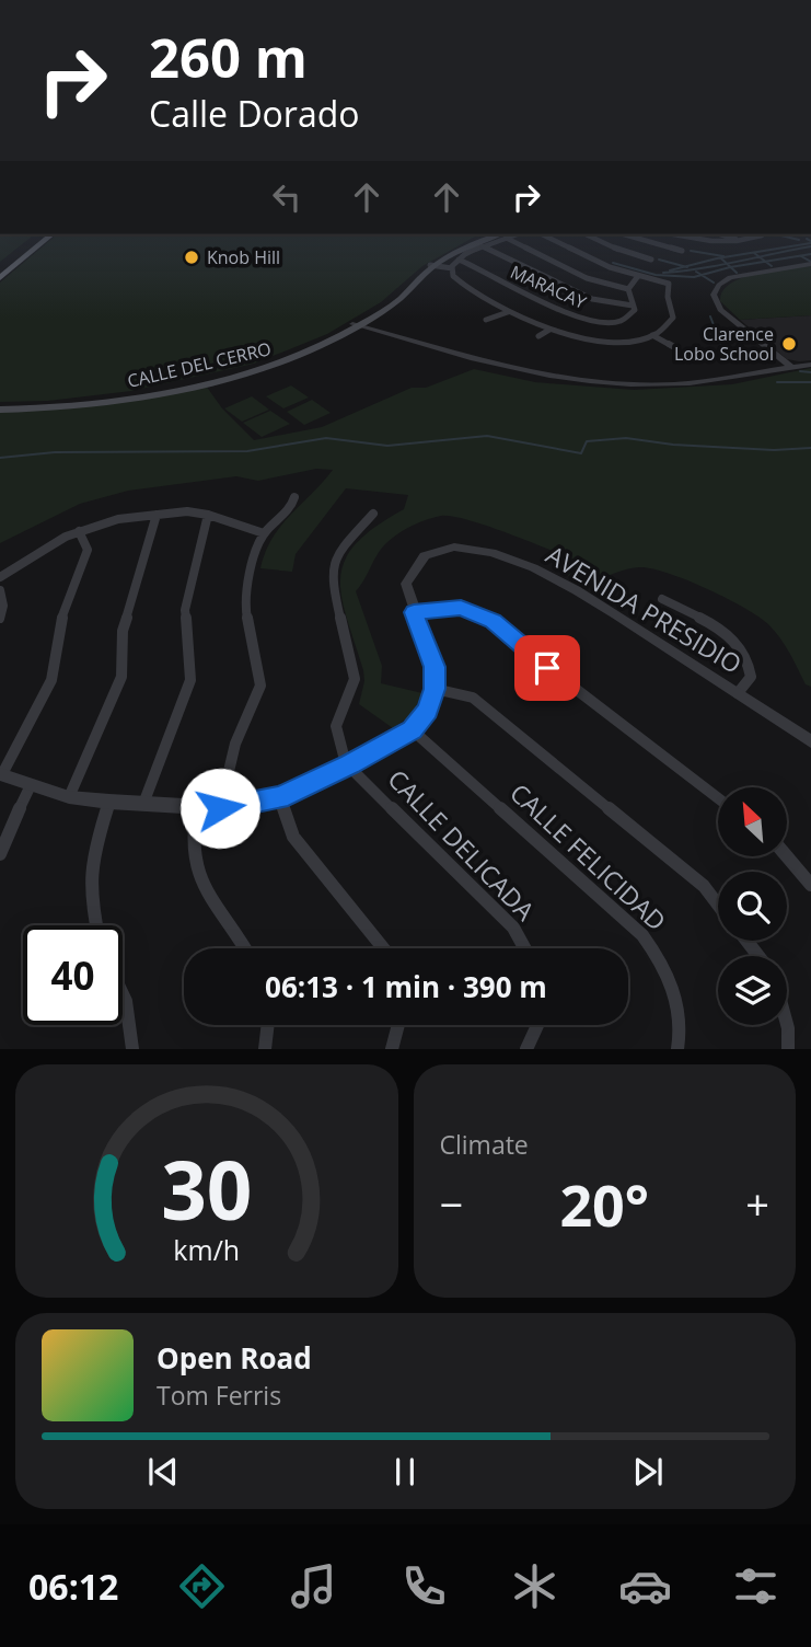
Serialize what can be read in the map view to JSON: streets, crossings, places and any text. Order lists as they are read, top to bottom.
{
  "streets": {
    "main road": ["CALLE DEL CERRO"],
    "street": [
      "MARACAY",
      "AVENIDA PRESIDIO",
      "CALLE DELICADA",
      "CALLE FELICIDAD"
    ]
  },
  "places": ["Knob Hill", "Clarence Lobo School"],
  "north": "top left",
  "page": {
    "turn": ["260 m", "Calle Dorado"],
    "limit": "40",
    "trip": "06:13 · 1 min · 390 m",
    "tile": "Climate",
    "heat": ["−", "20°", "+"],
    "song": ["Open Road", "Tom Ferris"],
    "tabs": "06:12",
    "gauge": ["30", "km/h"]
  }
}
